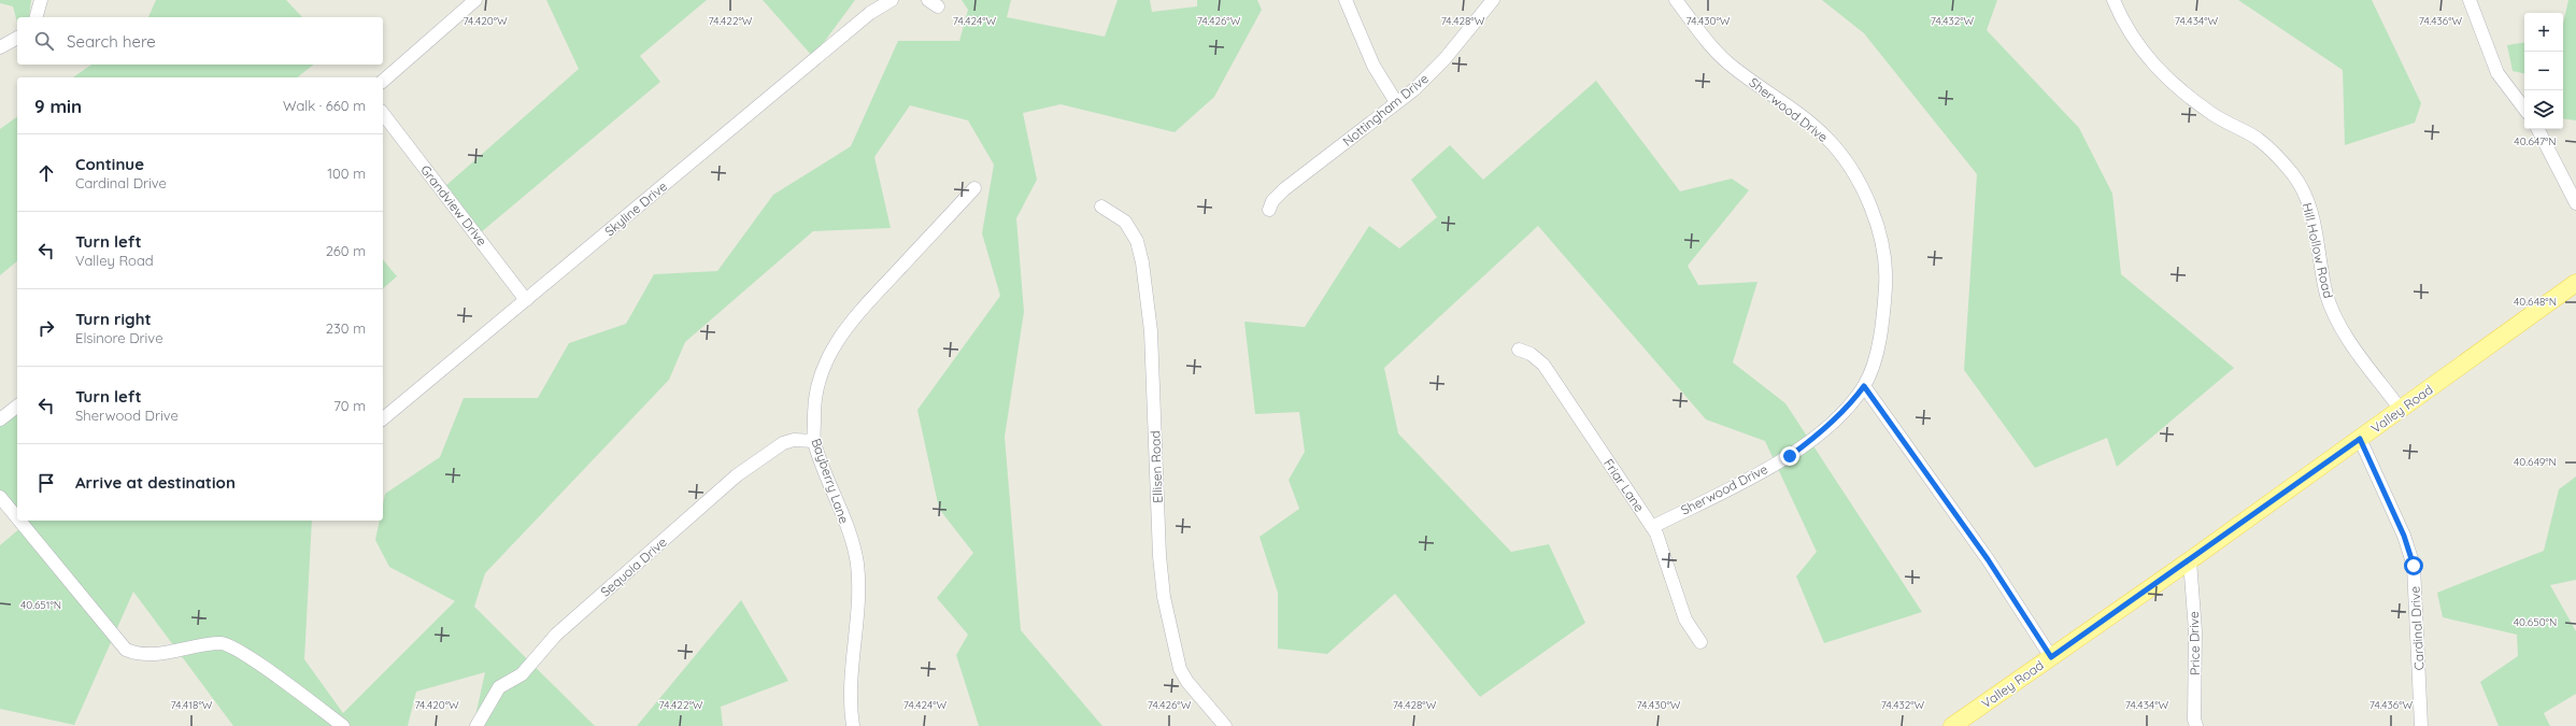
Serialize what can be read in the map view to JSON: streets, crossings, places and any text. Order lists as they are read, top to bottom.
{
  "streets": {
    "main road": ["Valley Road"],
    "street": [
      "Nottingham Drive",
      "Sherwood Drive",
      "Grandview Drive",
      "Skyline Drive",
      "Hill Hollow Road",
      "Ellisen Road",
      "Bayberry Lane",
      "Friar Lane",
      "Sequoia Drive",
      "Cardinal Drive",
      "Price Drive"
    ]
  },
  "crossings": [
    ["Sherwood Drive", "Friar Lane"],
    ["Grandview Drive", "Skyline Drive"],
    ["Hill Hollow Road", "Valley Road"],
    ["Valley Road", "Cardinal Drive"],
    ["Valley Road", "Price Drive"],
    ["Bayberry Lane", "Sequoia Drive"]
  ],
  "page": {
    "map_buttons": ["+", "−"],
    "search": "Search here",
    "heading": ["9 min", "Walk · 660 m"],
    "list": [
      ["Continue", "Cardinal Drive", "100 m"],
      ["Turn left", "Valley Road", "260 m"],
      ["Turn right", "Elsinore Drive", "230 m"],
      ["Turn left", "Sherwood Drive", "70 m"],
      "Arrive at destination"
    ]
  },
  "coordinates": [
    "74.426°W",
    "74.432°W",
    "74.434°W",
    "74.436°W",
    "74.420°W",
    "74.422°W",
    "74.424°W",
    "74.428°W",
    "74.430°W",
    "40.647°N",
    "40.648°N",
    "40.649°N",
    "40.651°N",
    "40.650°N",
    "74.418°W"
  ]
}
